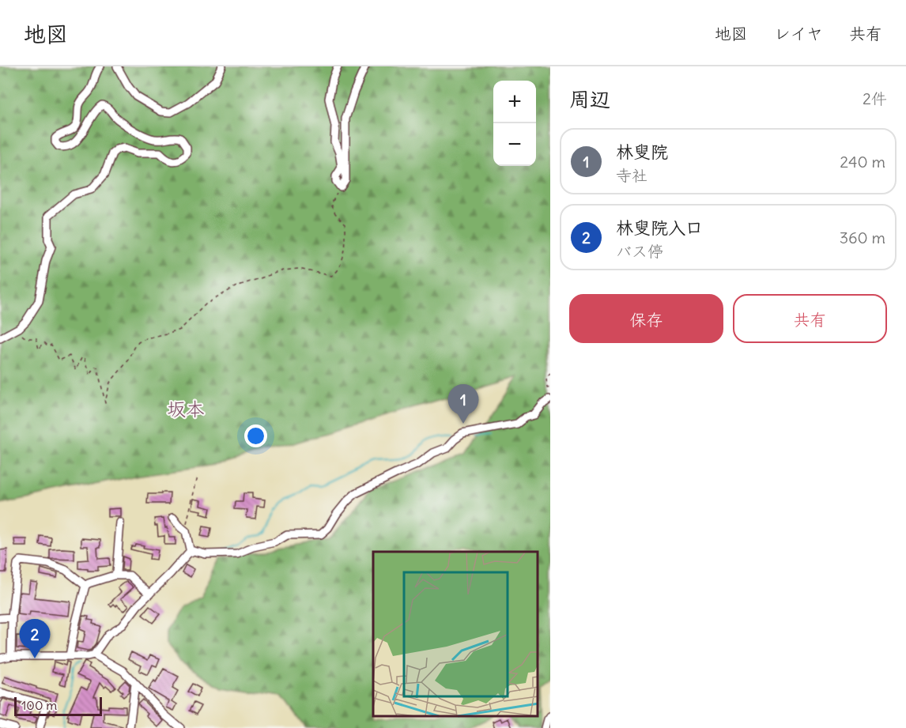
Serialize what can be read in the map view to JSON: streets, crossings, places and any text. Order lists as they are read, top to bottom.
{
  "districts": ["坂本"],
  "scale_bar": "100 m",
  "page": {
    "header": "地図",
    "nav": ["地図", "レイヤ", "共有"],
    "heading": ["周辺", "2件"],
    "map_buttons": ["+", "−"],
    "list": [
      {
        "mark": "1",
        "name": "林叟院",
        "note": "寺社",
        "value": "240 m"
      },
      {
        "mark": "2",
        "name": "林叟院入口",
        "note": "バス停",
        "value": "360 m"
      }
    ],
    "buttons": ["保存", "共有"],
    "pins": ["1", "2"],
    "scale": "100 m"
  }
}
